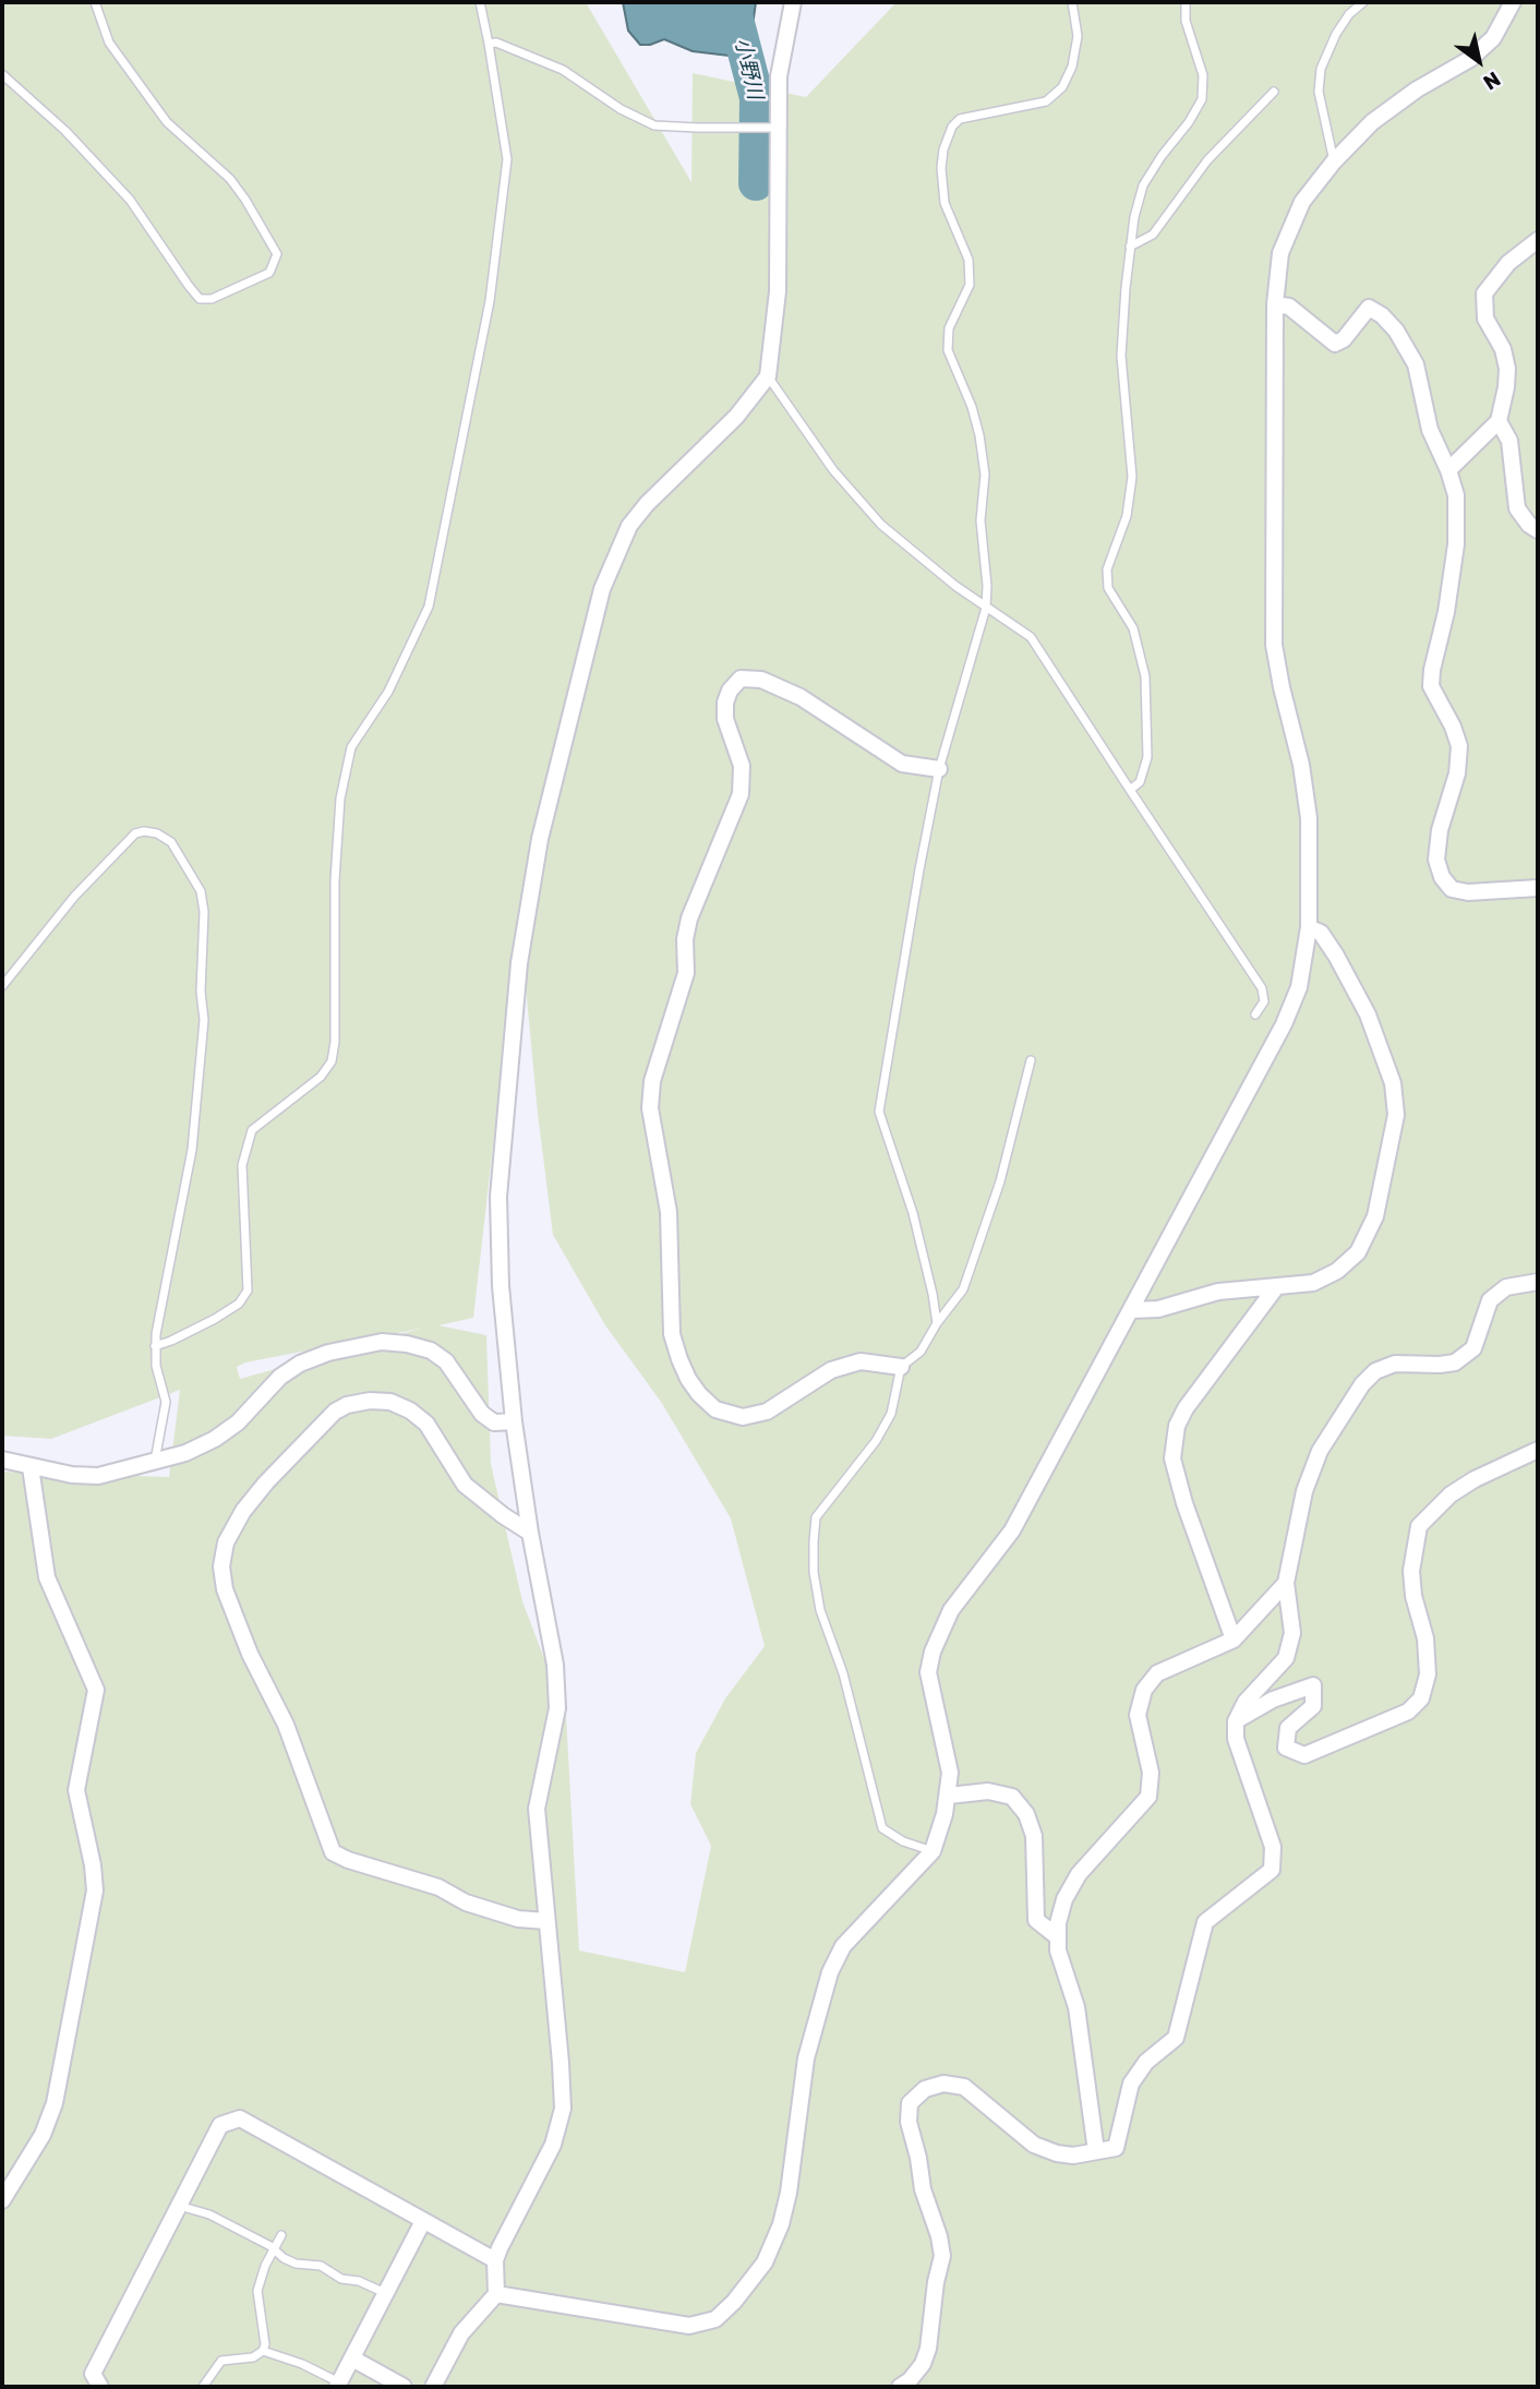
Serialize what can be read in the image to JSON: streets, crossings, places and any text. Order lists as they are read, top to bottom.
{
  "water": ["小野川"],
  "north": "bottom right"
}
